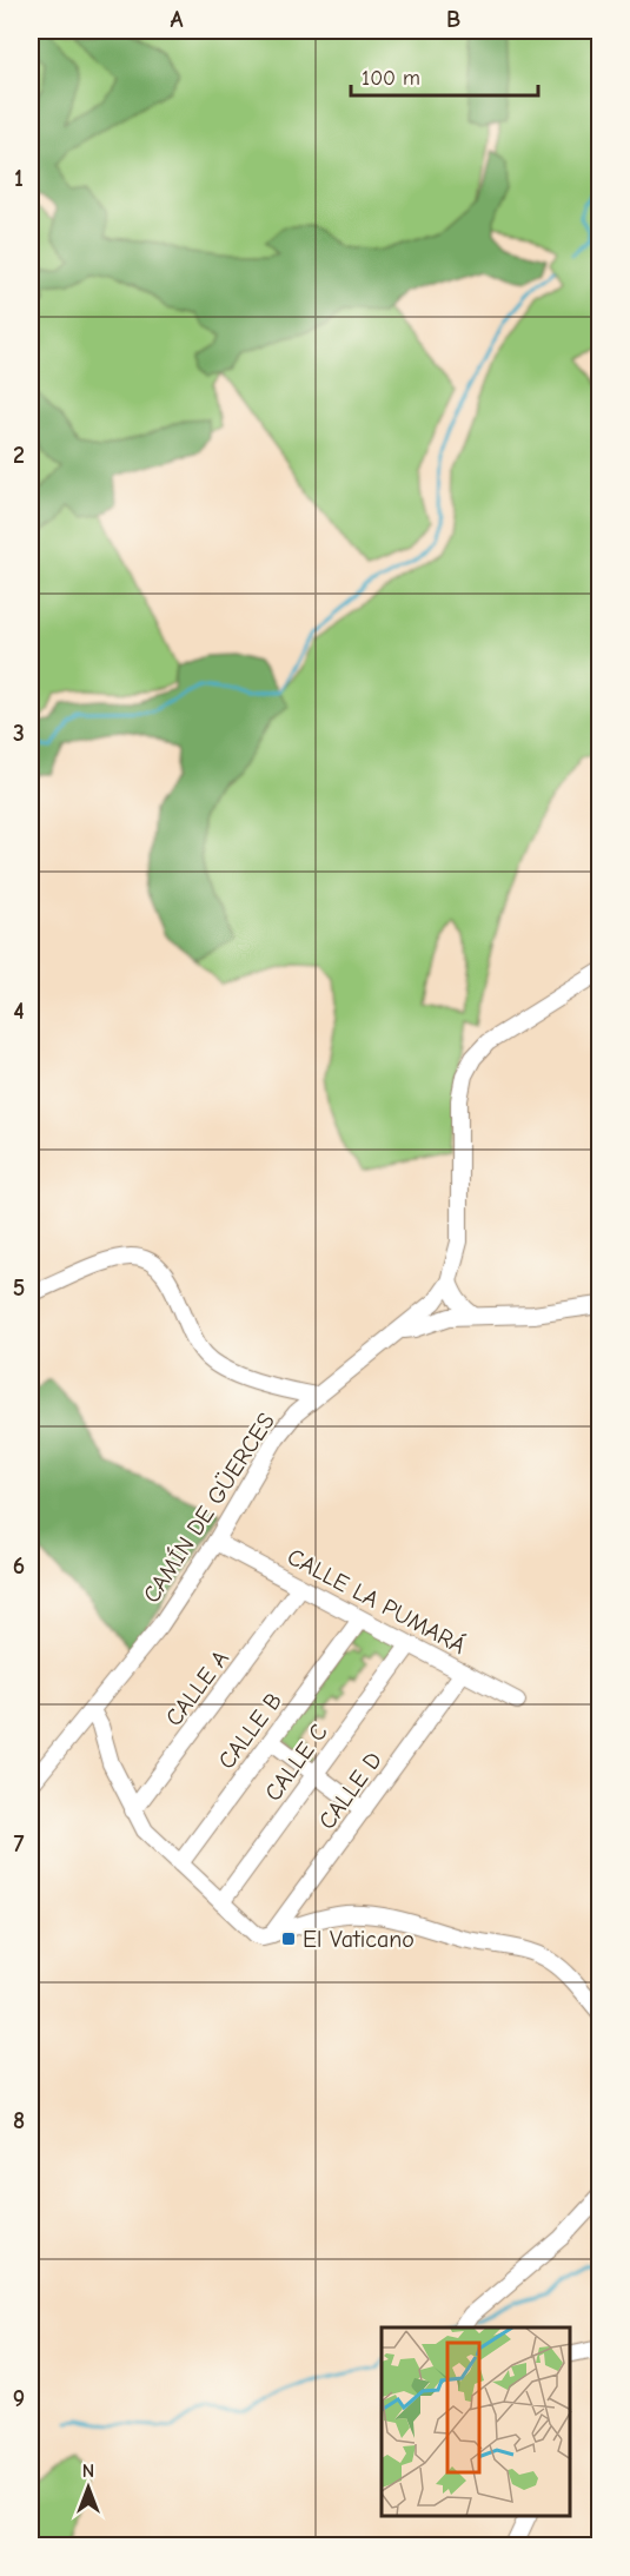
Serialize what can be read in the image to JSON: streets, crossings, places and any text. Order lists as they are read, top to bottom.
{
  "streets": {
    "street": [
      "CAMÍN DE GÜERCES",
      "CALLE LA PUMARÁ",
      "CALLE A",
      "CALLE B",
      "CALLE C",
      "CALLE D"
    ]
  },
  "crossings": [
    ["CAMÍN DE GÜERCES", "CALLE LA PUMARÁ"],
    ["CALLE LA PUMARÁ", "CALLE D"]
  ],
  "places": {
    "transit": ["El Vaticano"]
  },
  "scale_bar": "100 m",
  "north": "top",
  "grid": {
    "columns": ["A", "B"],
    "rows": [
      "1",
      "2",
      "3",
      "4",
      "5",
      "6",
      "7",
      "8",
      "9"
    ]
  }
}
